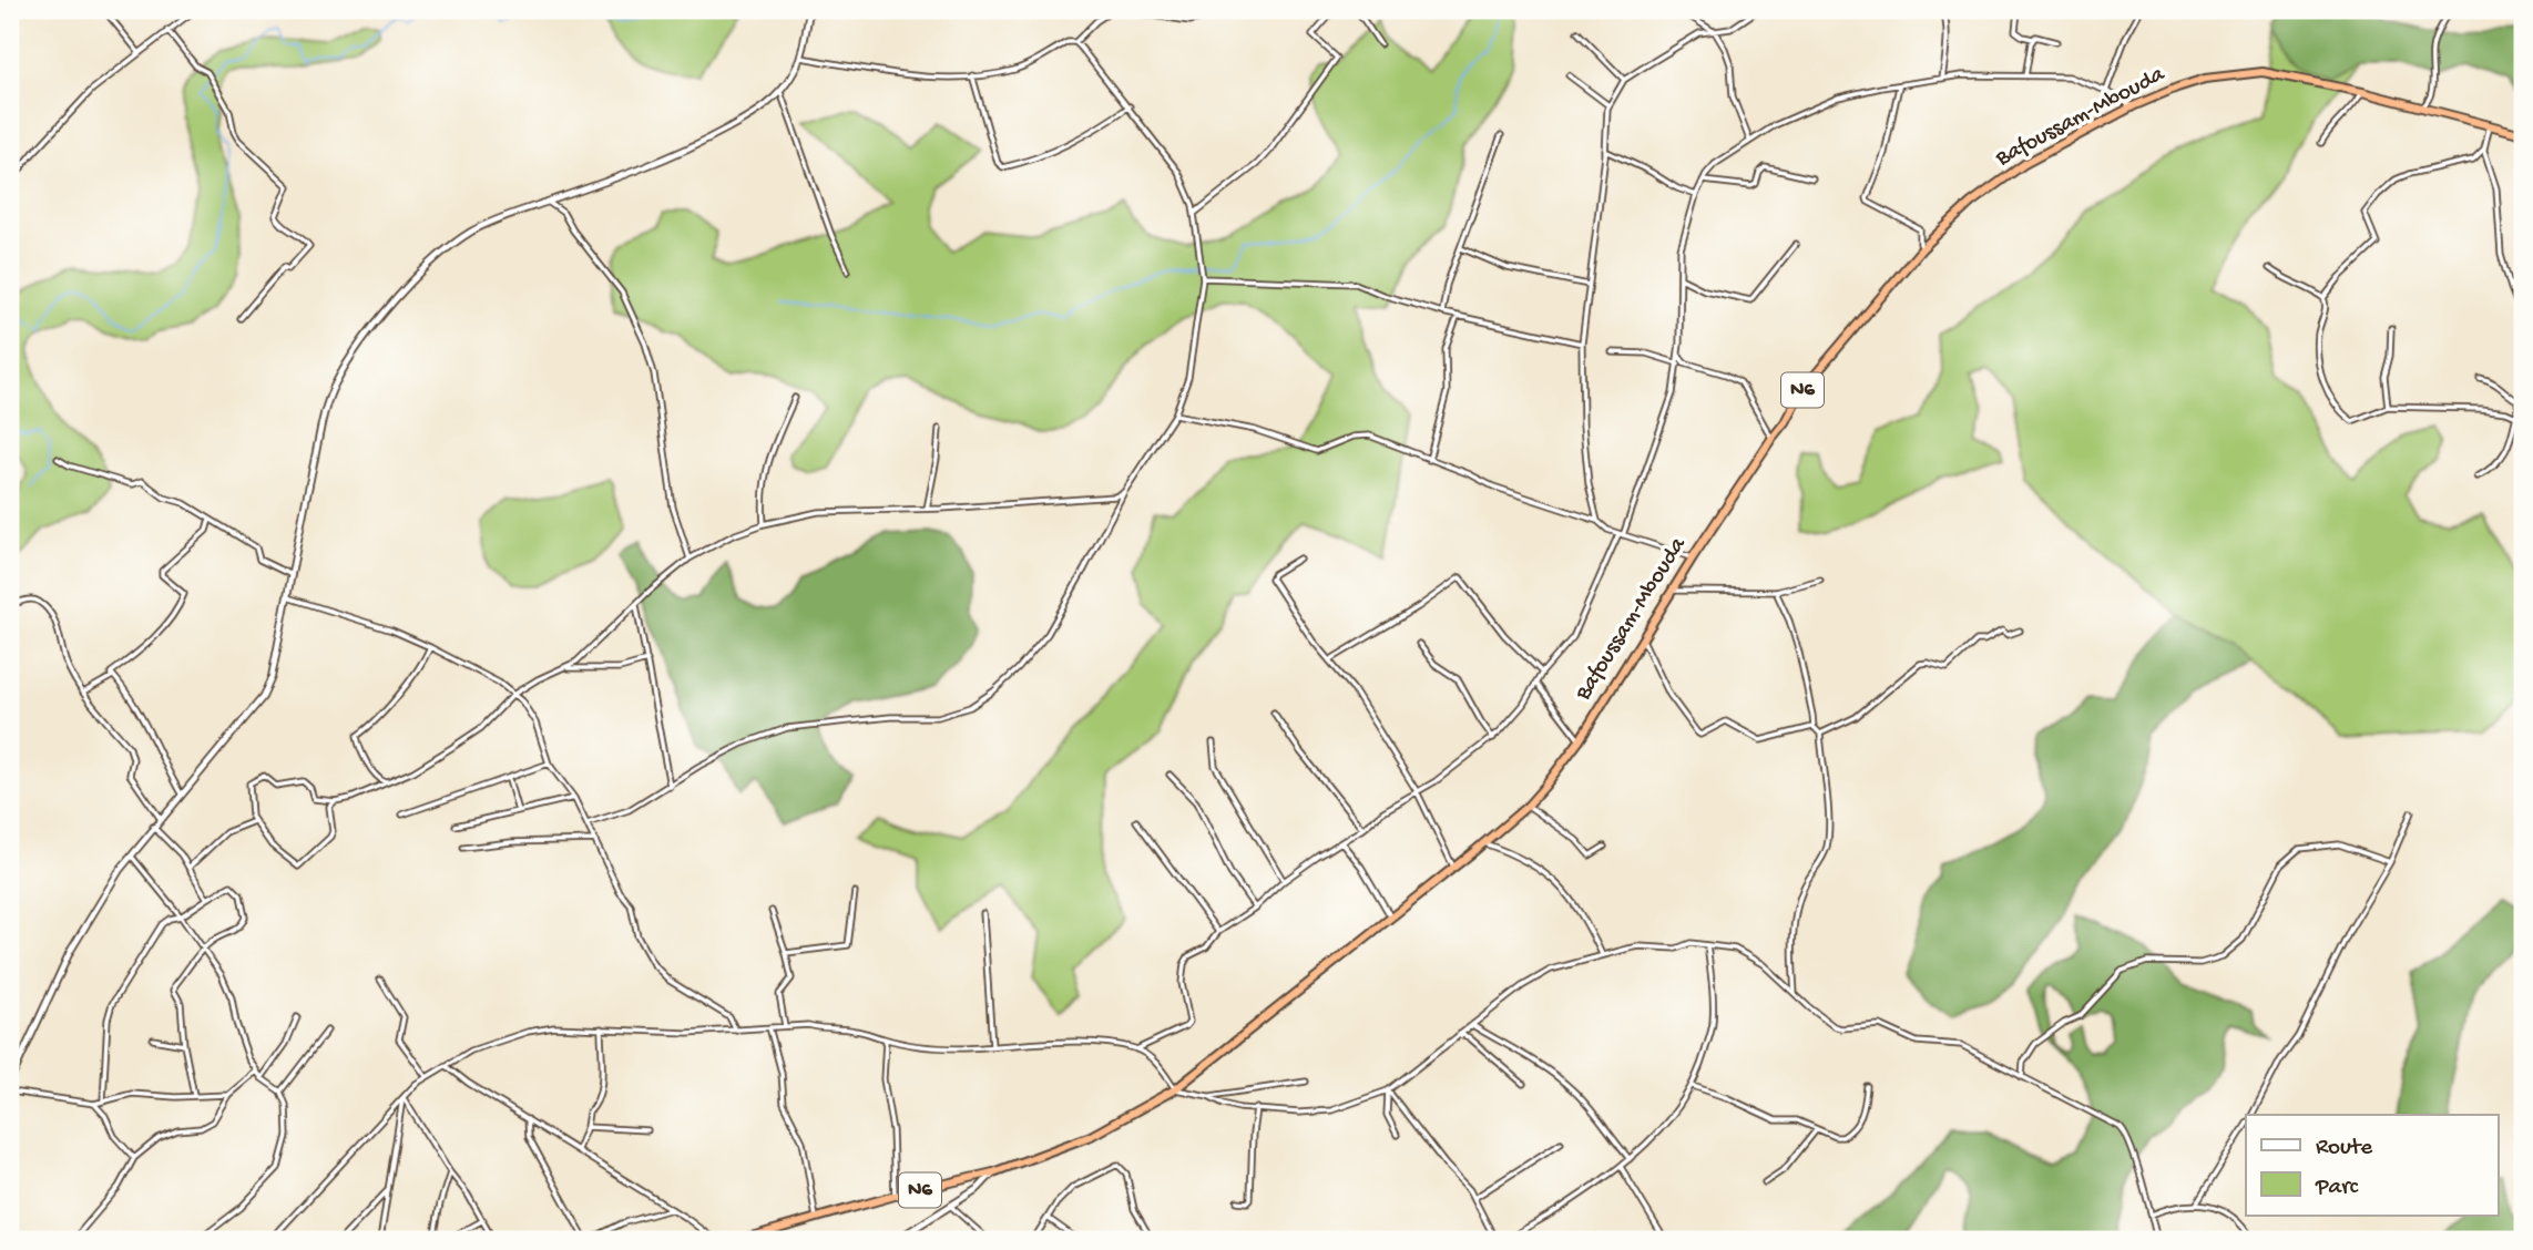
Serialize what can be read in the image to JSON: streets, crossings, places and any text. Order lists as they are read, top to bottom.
{
  "streets": {
    "highway": ["Bafoussam-Mbouda", "N6"]
  },
  "legend": ["Route", "Parc"]
}
